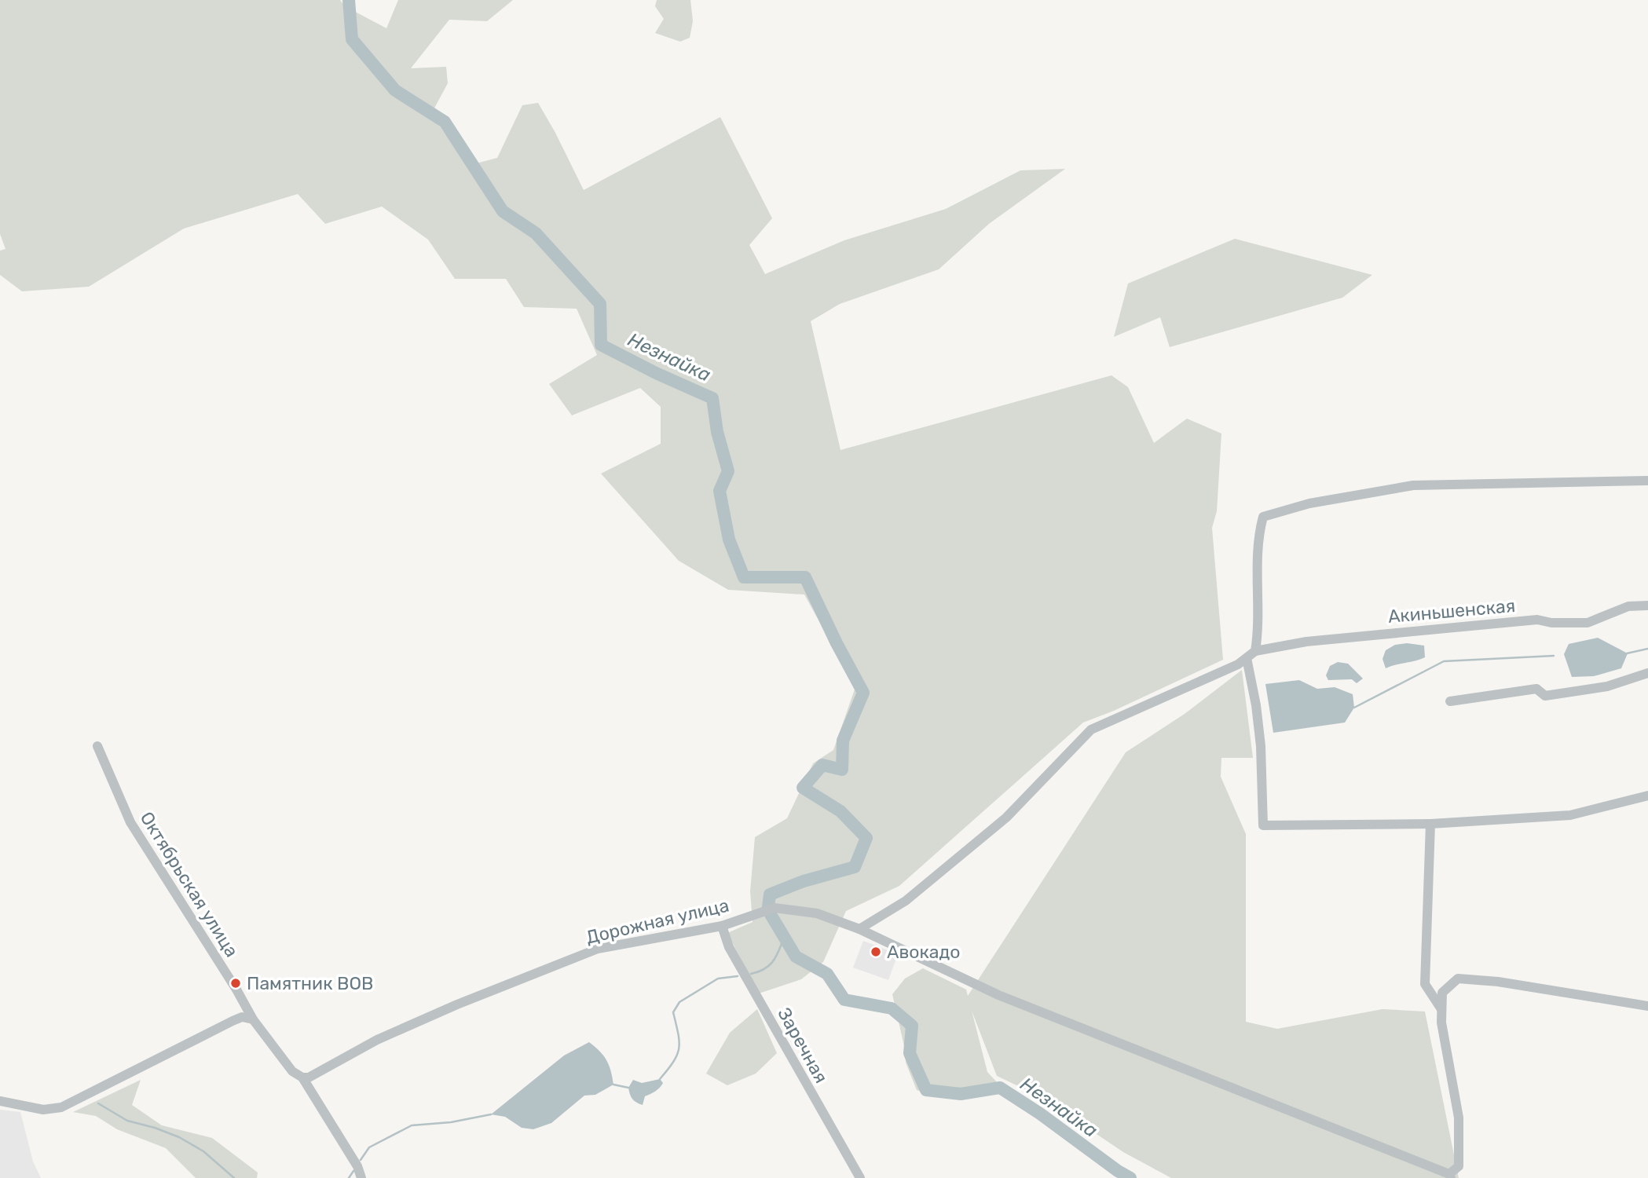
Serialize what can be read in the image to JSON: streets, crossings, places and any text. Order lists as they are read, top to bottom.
{
  "streets": {
    "street": [
      "Акиньшенская",
      "Октябрьская улица",
      "Дорожная улица",
      "Заречная"
    ]
  },
  "crossings": [
    ["Октябрьская улица", "Дорожная улица"],
    ["Дорожная улица", "Заречная"]
  ],
  "water": ["Незнайка"],
  "places": ["Авокадо", "Памятник ВОВ"]
}
